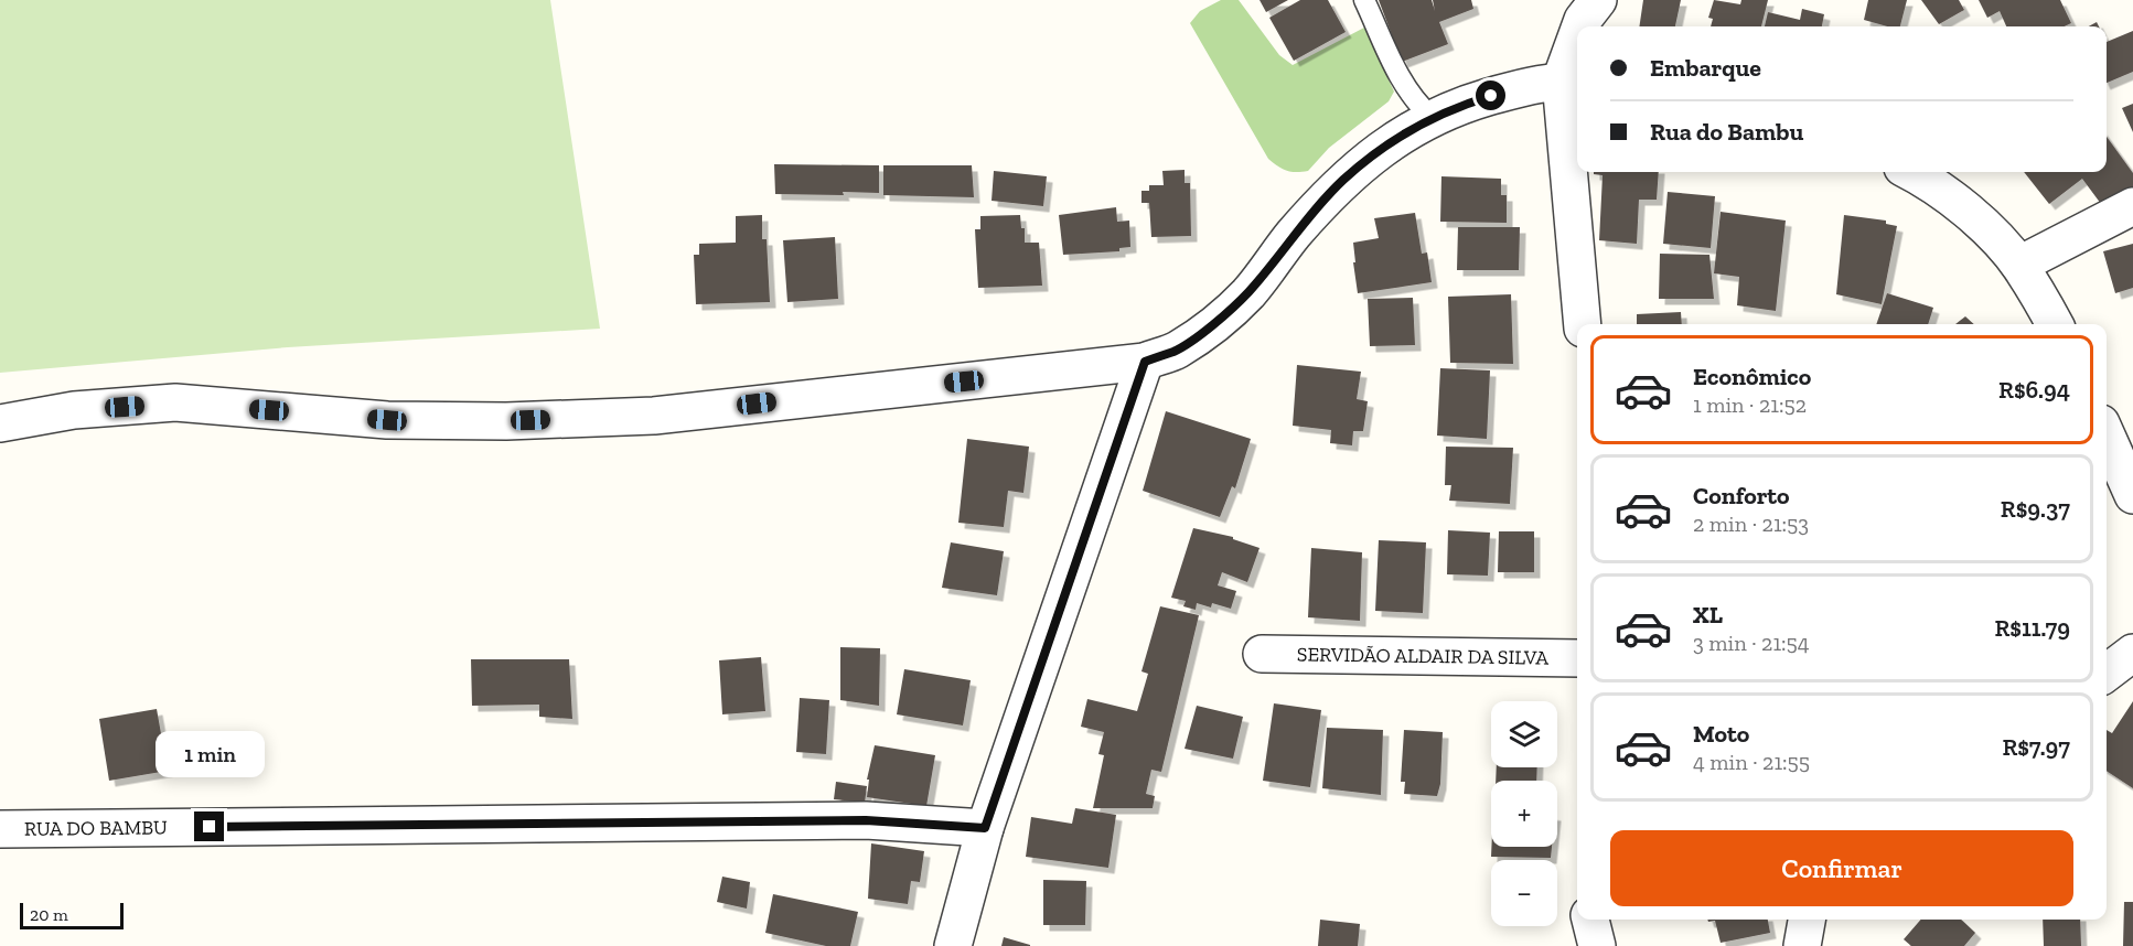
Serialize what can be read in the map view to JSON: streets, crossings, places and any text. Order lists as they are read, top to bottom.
{
  "streets": {
    "street": ["SERVIDÃO ALDAIR DA SILVA", "RUA DO BAMBU"]
  },
  "scale_bar": "20 m",
  "page": {
    "banner": ["Embarque", "Rua do Bambu"],
    "list": [
      {
        "name": "Econômico",
        "note": "1 min · 21:52",
        "value": "R$6.94"
      },
      {
        "name": "Conforto",
        "note": "2 min · 21:53",
        "value": "R$9.37"
      },
      {
        "name": "XL",
        "note": "3 min · 21:54",
        "value": "R$11.79"
      },
      {
        "name": "Moto",
        "note": "4 min · 21:55",
        "value": "R$7.97"
      }
    ],
    "map_buttons": ["+", "−"],
    "bubble": "1 min",
    "buttons": "Confirmar",
    "scale": "20 m"
  }
}
